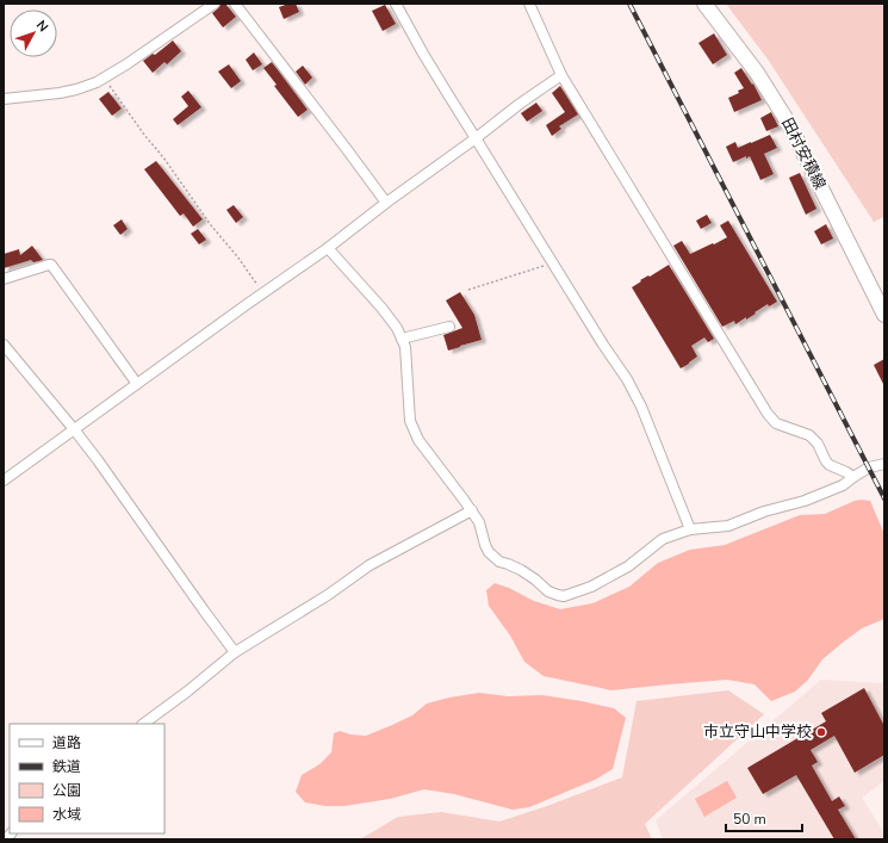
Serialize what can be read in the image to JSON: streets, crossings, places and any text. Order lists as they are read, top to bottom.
{
  "streets": {
    "main road": ["田村安積線"]
  },
  "places": ["市立守山中学校"],
  "legend": [
    "道路",
    "鉄道",
    "公園",
    "水域"
  ],
  "scale_bar": "50 m",
  "north": "top right"
}
